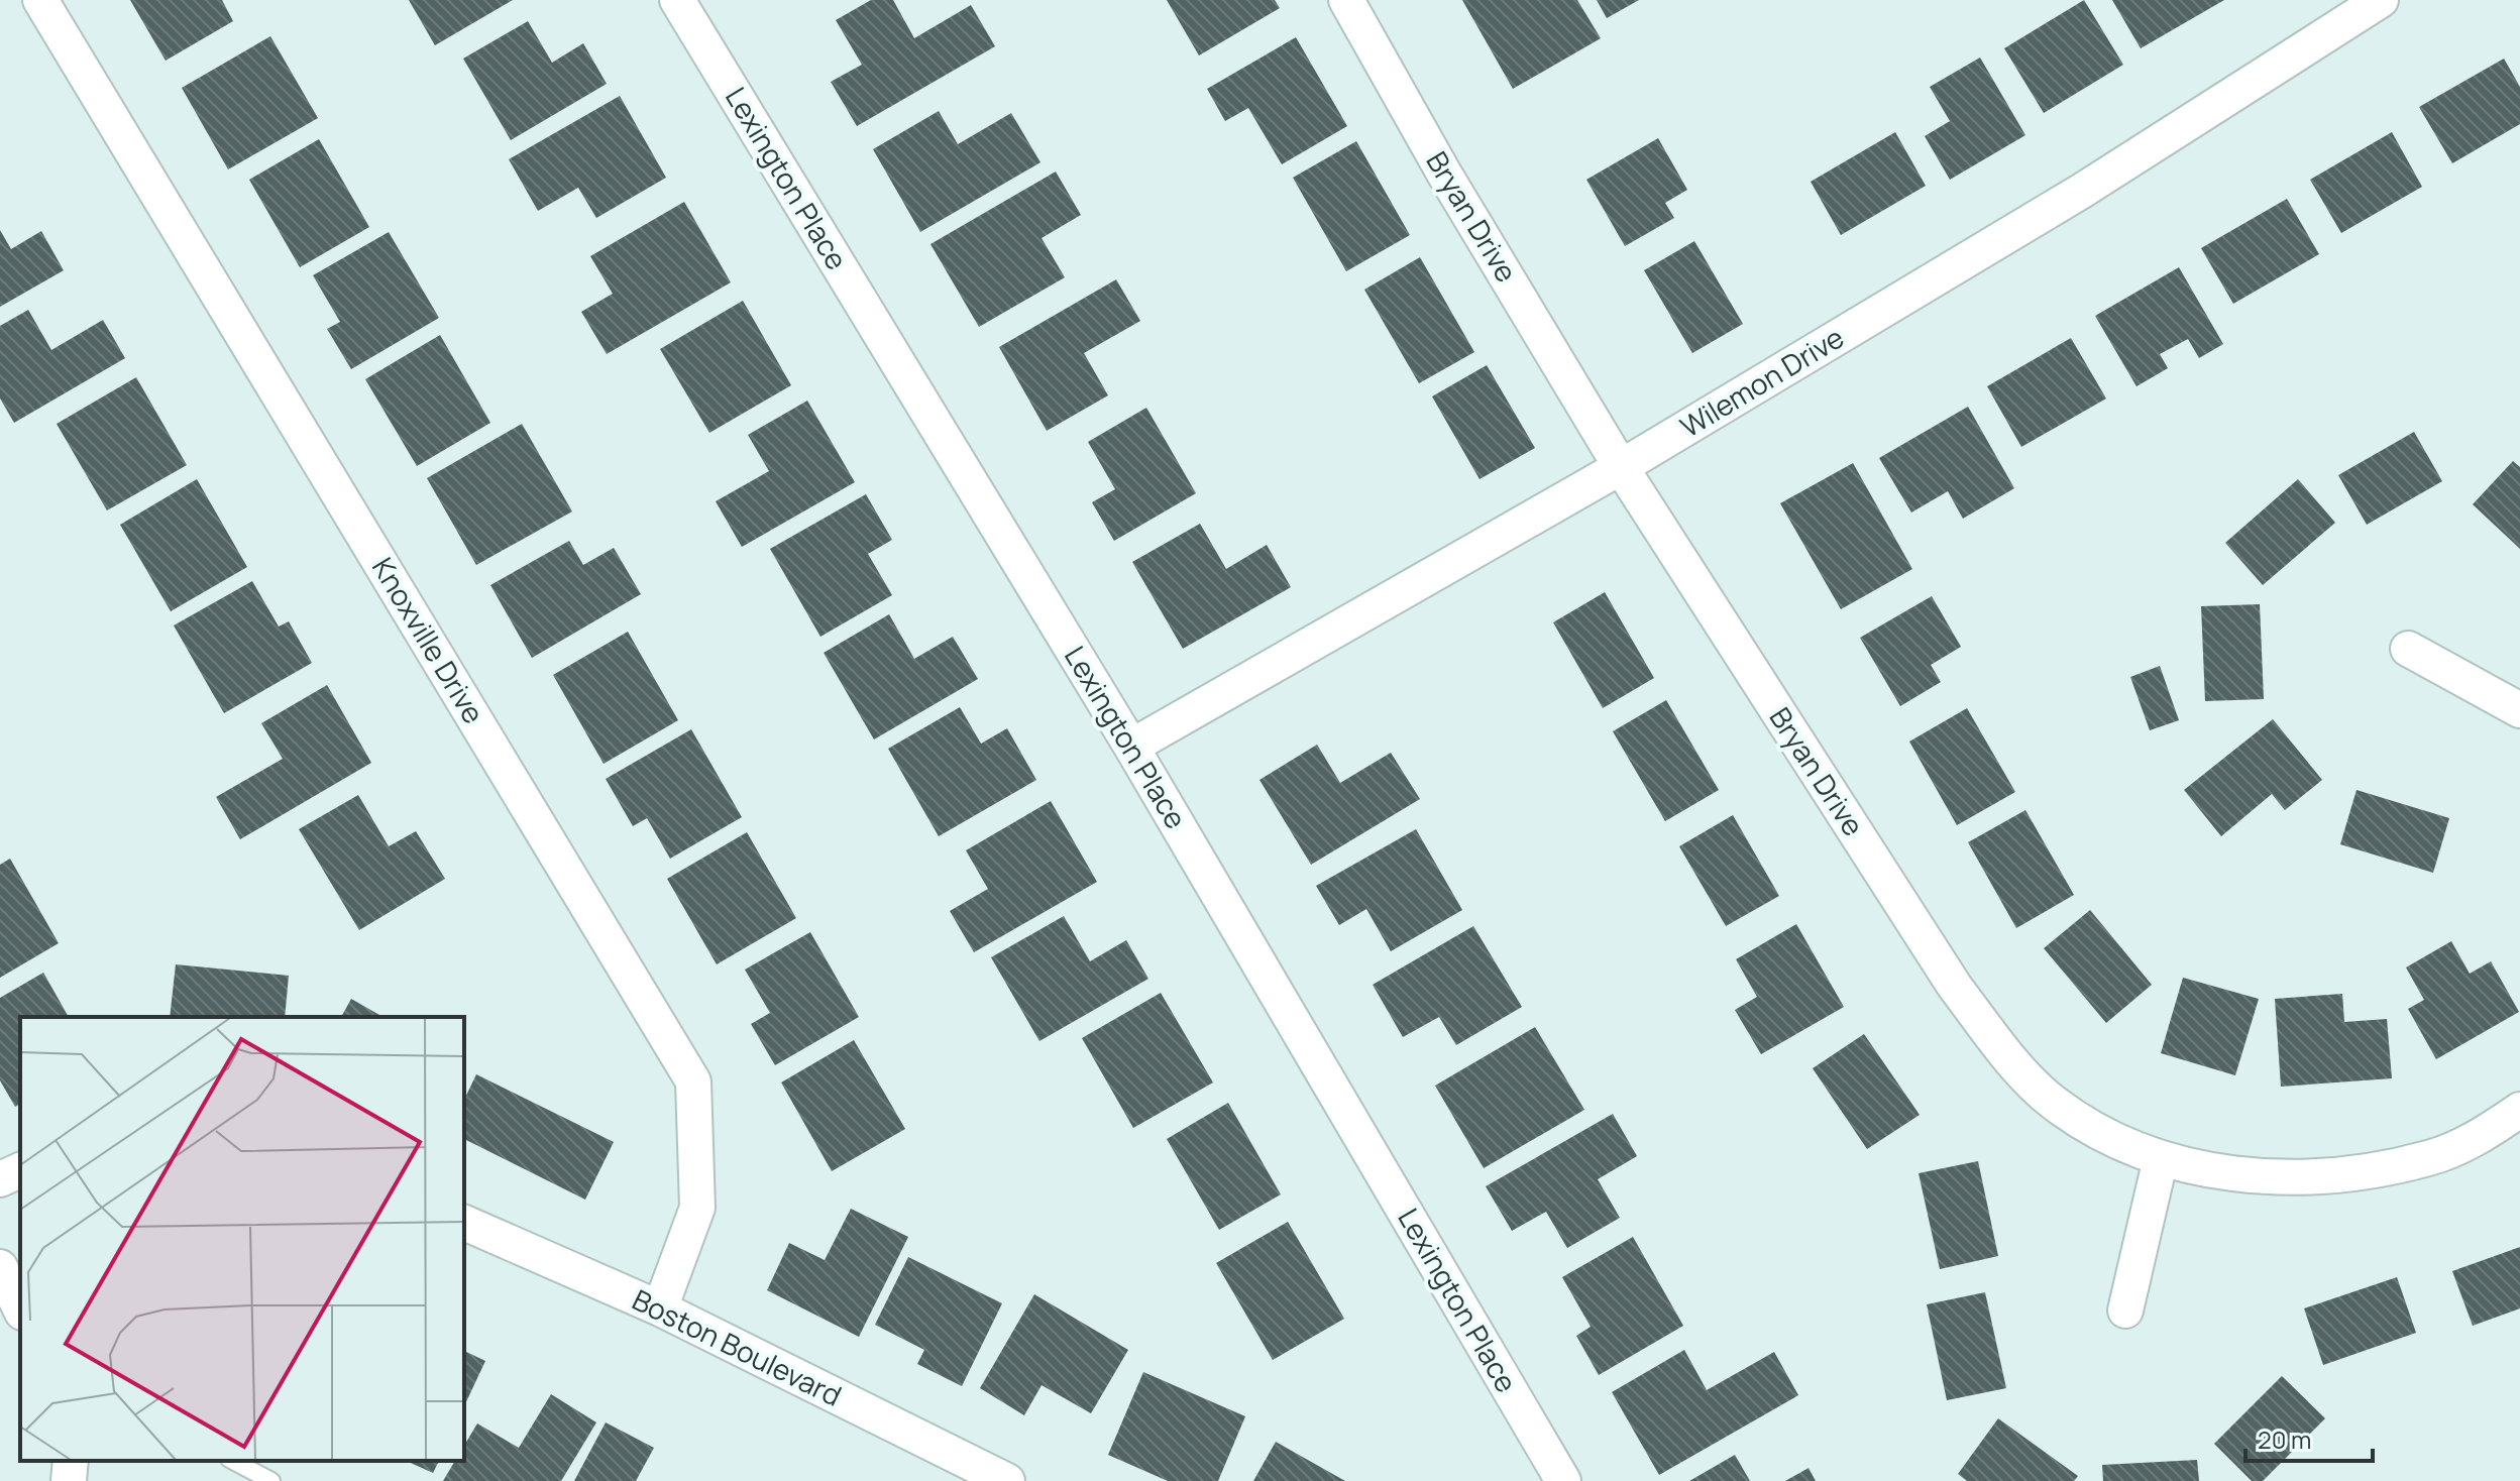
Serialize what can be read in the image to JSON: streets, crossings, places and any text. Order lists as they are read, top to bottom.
{
  "streets": {
    "street": [
      "Lexington Place",
      "Bryan Drive",
      "Wilemon Drive",
      "Knoxville Drive",
      "Boston Boulevard"
    ]
  },
  "crossings": [
    ["Lexington Place", "Wilemon Drive"],
    ["Bryan Drive", "Wilemon Drive"],
    ["Knoxville Drive", "Boston Boulevard"]
  ],
  "scale_bar": "20 m"
}
